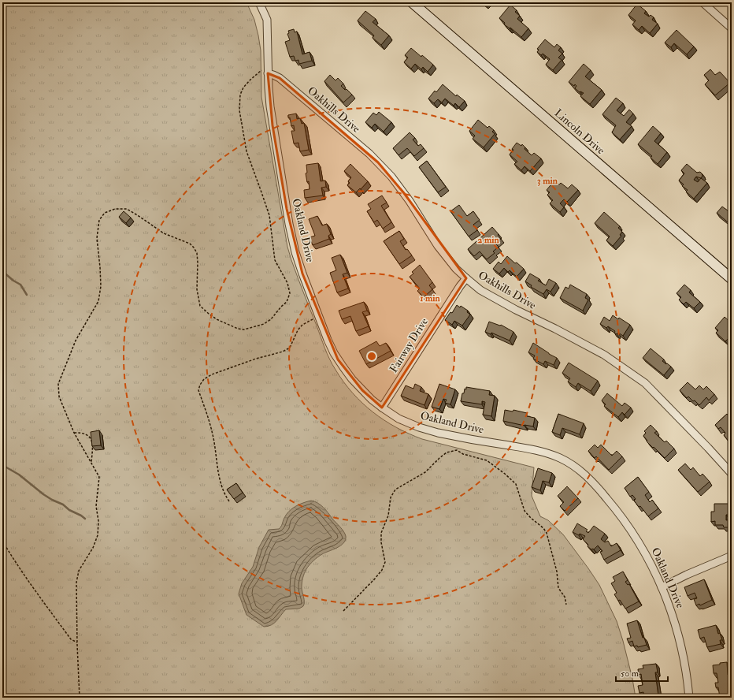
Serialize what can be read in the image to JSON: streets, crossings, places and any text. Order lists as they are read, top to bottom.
{
  "streets": {
    "street": [
      "Oakhills Drive",
      "Lincoln Drive",
      "Oakland Drive",
      "Fairway Drive"
    ]
  },
  "crossings": [
    ["Oakhills Drive", "Oakland Drive"],
    ["Oakhills Drive", "Fairway Drive"],
    ["Oakland Drive", "Fairway Drive"]
  ],
  "scale_bar": "50 m",
  "rings": ["3 min", "2 min", "1 min"]
}
